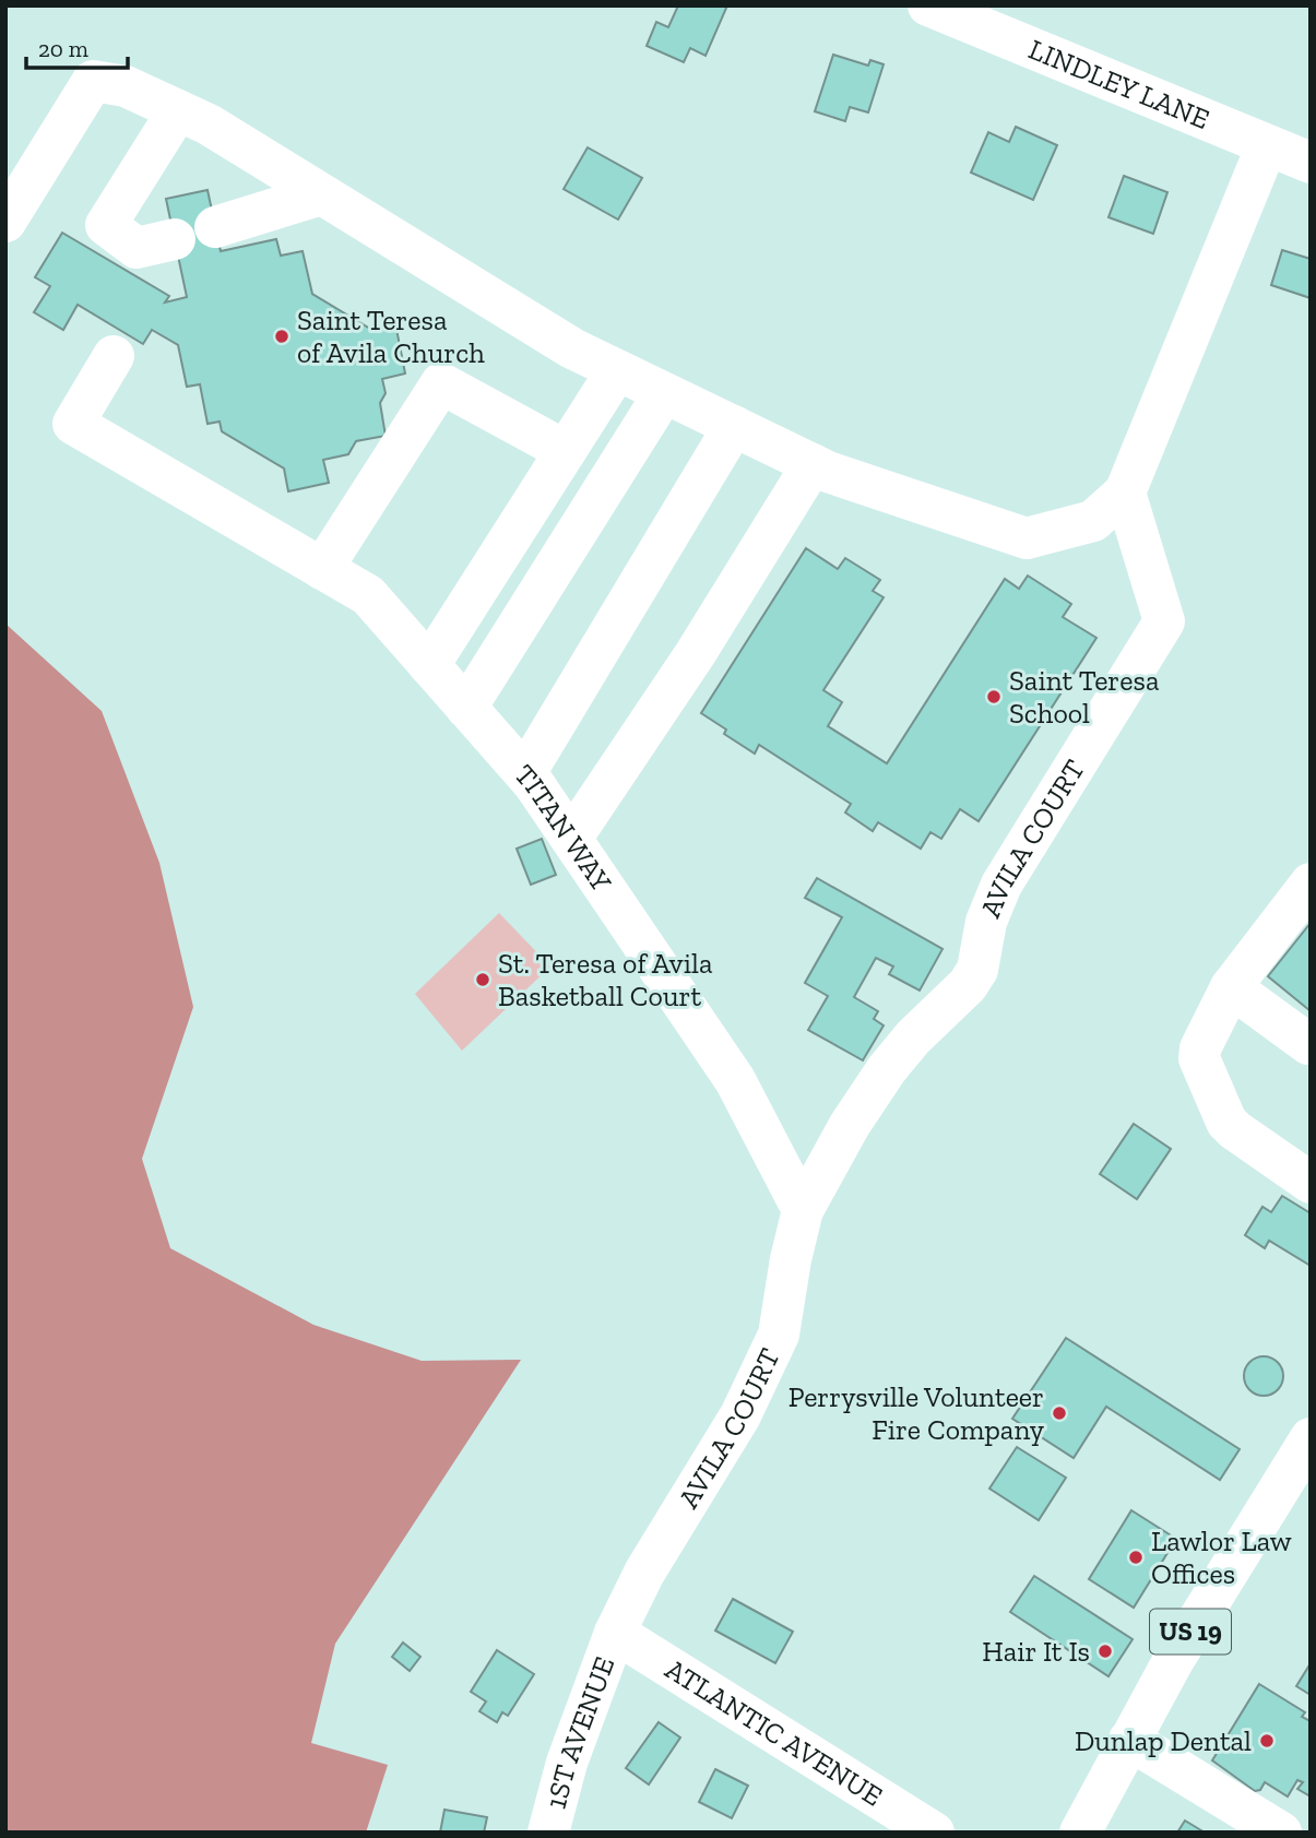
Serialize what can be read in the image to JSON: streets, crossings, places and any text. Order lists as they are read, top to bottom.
{
  "streets": {
    "street": [
      "LINDLEY LANE",
      "TITAN WAY",
      "AVILA COURT",
      "US 19",
      "1ST AVENUE",
      "ATLANTIC AVENUE"
    ]
  },
  "crossings": [
    ["TITAN WAY", "AVILA COURT"],
    ["AVILA COURT", "1ST AVENUE"],
    ["AVILA COURT", "ATLANTIC AVENUE"],
    ["1ST AVENUE", "ATLANTIC AVENUE"]
  ],
  "places": [
    "Saint Teresa of Avila Church",
    "Saint Teresa School",
    "St. Teresa of Avila Basketball Court",
    "Perrysville Volunteer Fire Company",
    "Lawlor Law Offices",
    "Hair It Is",
    "Dunlap Dental"
  ],
  "scale_bar": "20 m"
}
